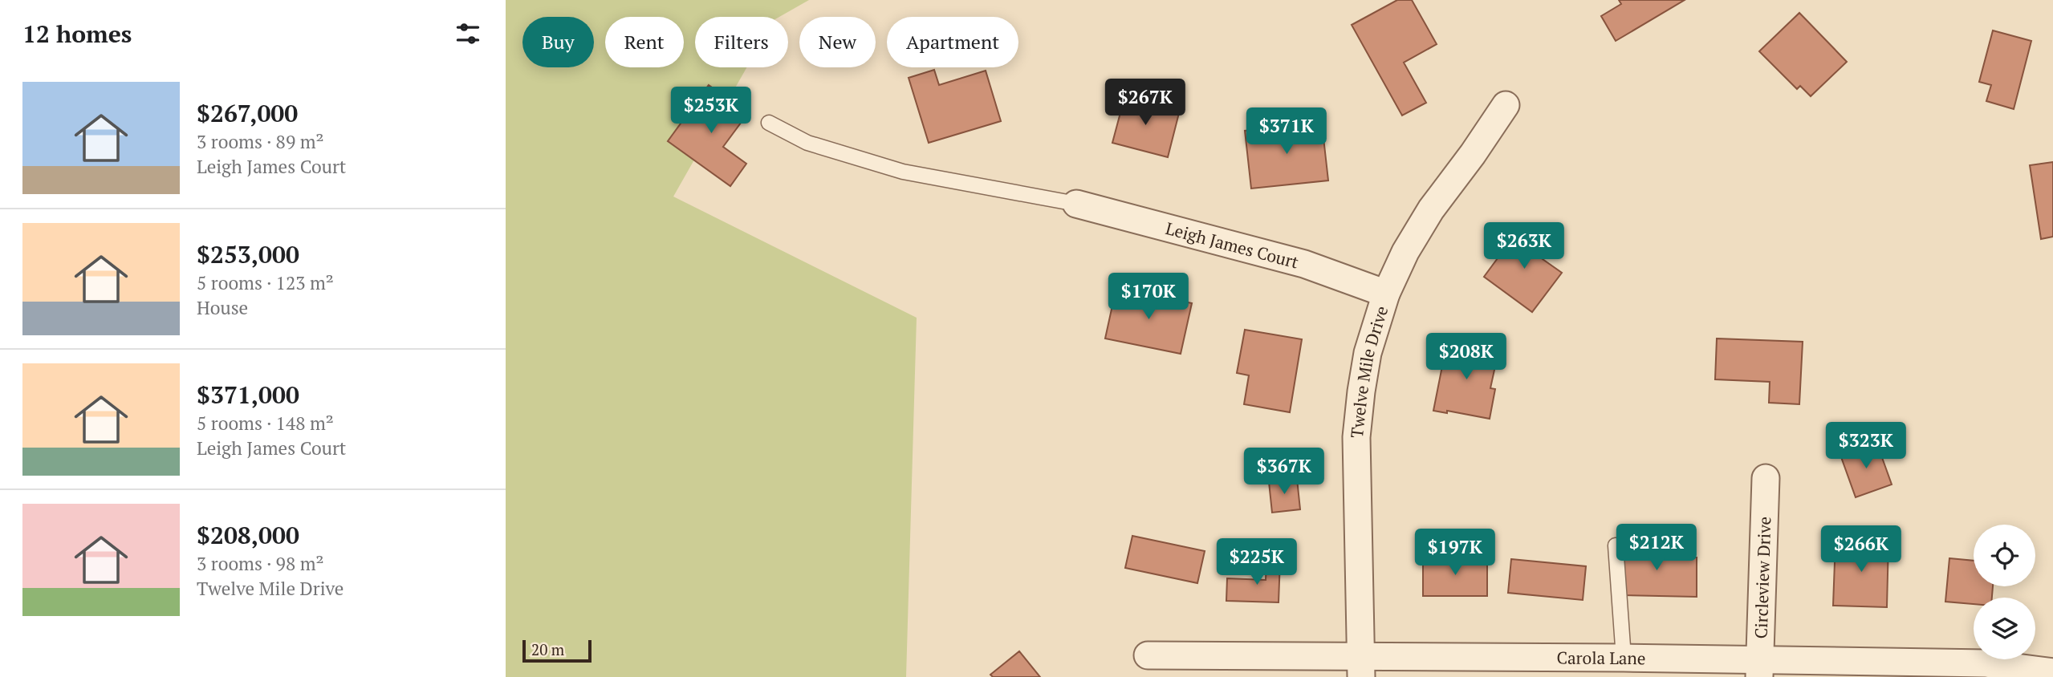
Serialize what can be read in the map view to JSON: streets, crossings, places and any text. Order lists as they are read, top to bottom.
{
  "streets": {
    "street": [
      "Leigh James Court",
      "Twelve Mile Drive",
      "Circleview Drive",
      "Carola Lane"
    ]
  },
  "crossings": [
    ["Leigh James Court", "Twelve Mile Drive"],
    ["Twelve Mile Drive", "Carola Lane"],
    ["Circleview Drive", "Carola Lane"]
  ],
  "scale_bar": "20 m",
  "page": {
    "heading": "12 homes",
    "chip": [
      "Buy",
      "Rent",
      "Filters",
      "New",
      "Apartment"
    ],
    "list": [
      {
        "name": "$267,000",
        "note": "3 rooms · 89 m² · Leigh James Court"
      },
      {
        "name": "$253,000",
        "note": "5 rooms · 123 m² · House"
      },
      {
        "name": "$371,000",
        "note": "5 rooms · 148 m² · Leigh James Court"
      },
      {
        "name": "$208,000",
        "note": "3 rooms · 98 m² · Twelve Mile Drive"
      }
    ],
    "price": [
      "$267K",
      "$253K",
      "$371K",
      "$263K",
      "$170K",
      "$208K",
      "$323K",
      "$367K",
      "$212K",
      "$266K",
      "$197K",
      "$225K"
    ],
    "scale": "20 m"
  }
}
